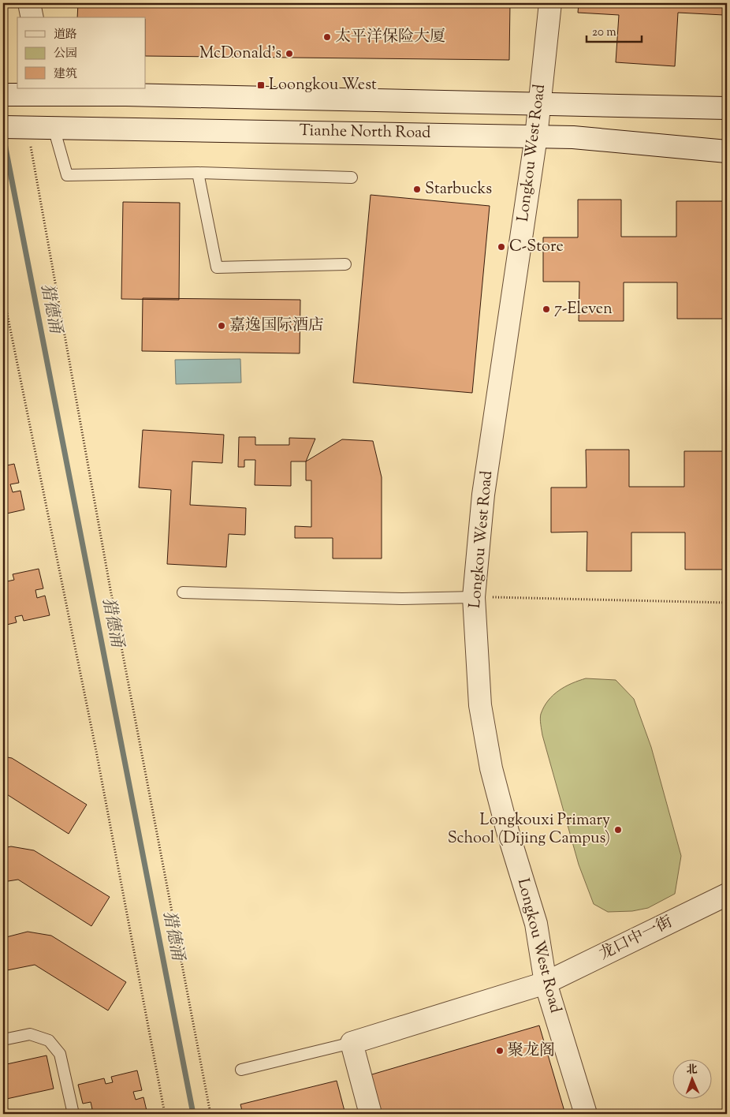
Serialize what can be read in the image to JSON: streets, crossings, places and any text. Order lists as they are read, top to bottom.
{
  "streets": {
    "street": ["Tianhe North Road", "Longkou West Road", "龙口中一街"]
  },
  "crossings": [
    ["Tianhe North Road", "Longkou West Road"],
    ["Longkou West Road", "龙口中一街"]
  ],
  "water": ["猎德涌"],
  "places": {
    "other": [
      "太平洋保险大厦",
      "McDonald's",
      "Starbucks",
      "C-Store",
      "7-Eleven",
      "嘉逸国际酒店",
      "Longkouxi Primary School (Dijing Campus)",
      "聚龙阁"
    ],
    "transit": ["Loongkou West"]
  },
  "legend": ["道路", "公园", "建筑"],
  "scale_bar": "20 m",
  "north": "top"
}
